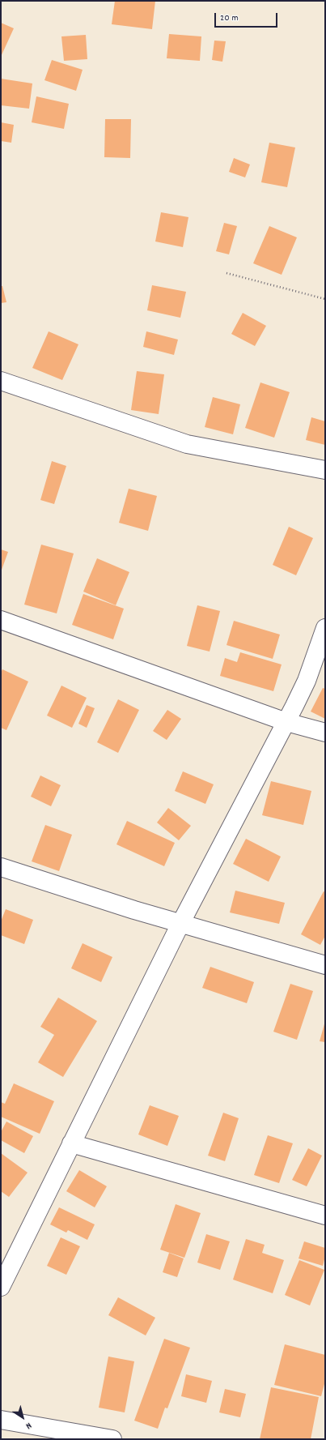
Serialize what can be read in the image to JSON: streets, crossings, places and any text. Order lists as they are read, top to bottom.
{
  "scale_bar": "20 m",
  "north": "bottom right"
}
